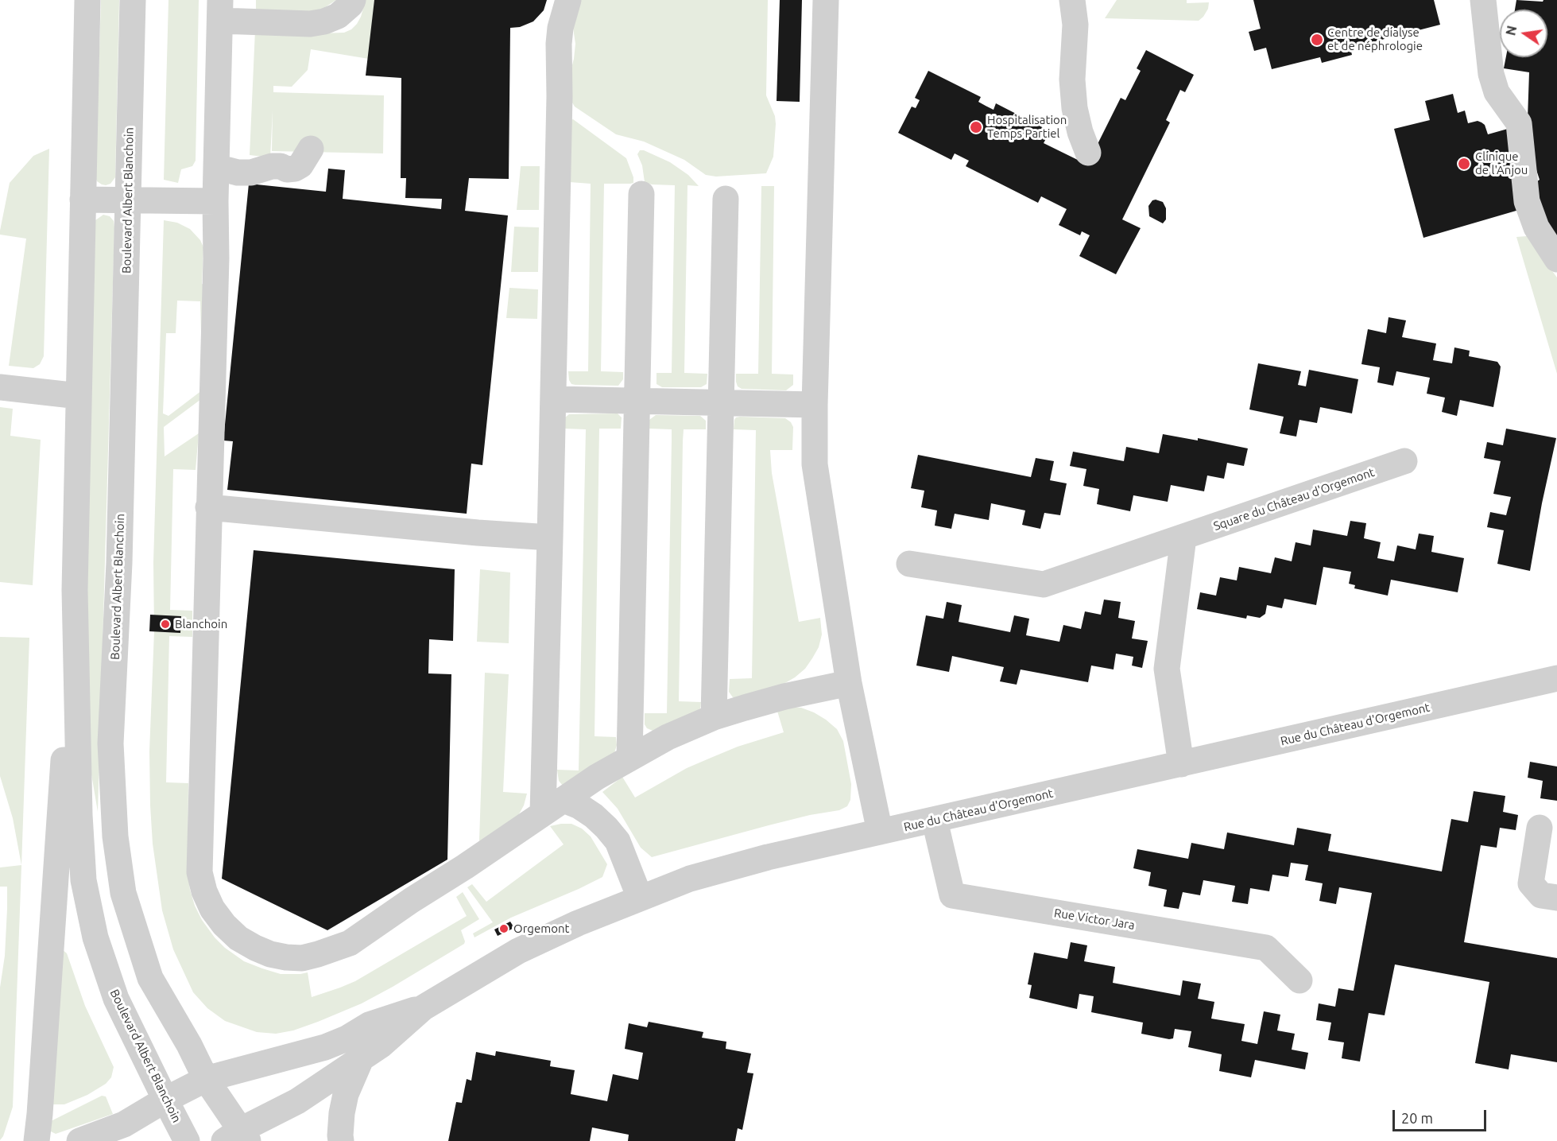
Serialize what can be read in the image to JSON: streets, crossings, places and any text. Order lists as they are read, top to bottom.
{
  "streets": {
    "street": [
      "Boulevard Albert Blanchoin",
      "Square du Château d'Orgemont",
      "Rue du Château d'Orgemont",
      "Rue Victor Jara"
    ]
  },
  "crossings": [
    ["Boulevard Albert Blanchoin", "Rue du Château d'Orgemont"],
    ["Rue du Château d'Orgemont", "Rue Victor Jara"]
  ],
  "places": [
    "Centre de dialyse et de néphrologie",
    "Hospitalisation Temps Partiel",
    "Clinique de l'Anjou",
    "Blanchoin",
    "Orgemont"
  ],
  "scale_bar": "20 m",
  "north": "left"
}
